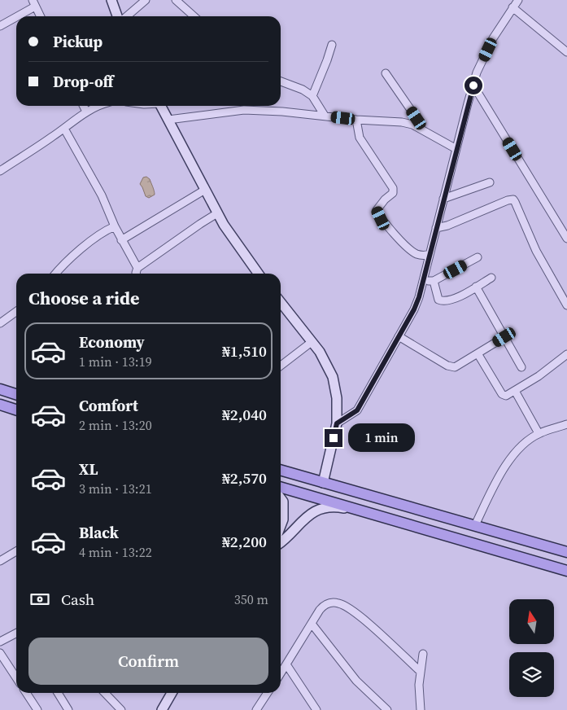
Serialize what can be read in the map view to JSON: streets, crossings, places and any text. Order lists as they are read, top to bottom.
{
  "north": "top",
  "page": {
    "banner": ["Pickup", "Drop-off"],
    "heading": "Choose a ride",
    "list": [
      {
        "name": "Economy",
        "note": "1 min · 13:19",
        "value": "₦1,510"
      },
      {
        "name": "Comfort",
        "note": "2 min · 13:20",
        "value": "₦2,040"
      },
      {
        "name": "XL",
        "note": "3 min · 13:21",
        "value": "₦2,570"
      },
      {
        "name": "Black",
        "note": "4 min · 13:22",
        "value": "₦2,200"
      }
    ],
    "bubble": "1 min",
    "pay": ["Cash", "350 m"],
    "buttons": "Confirm"
  }
}
